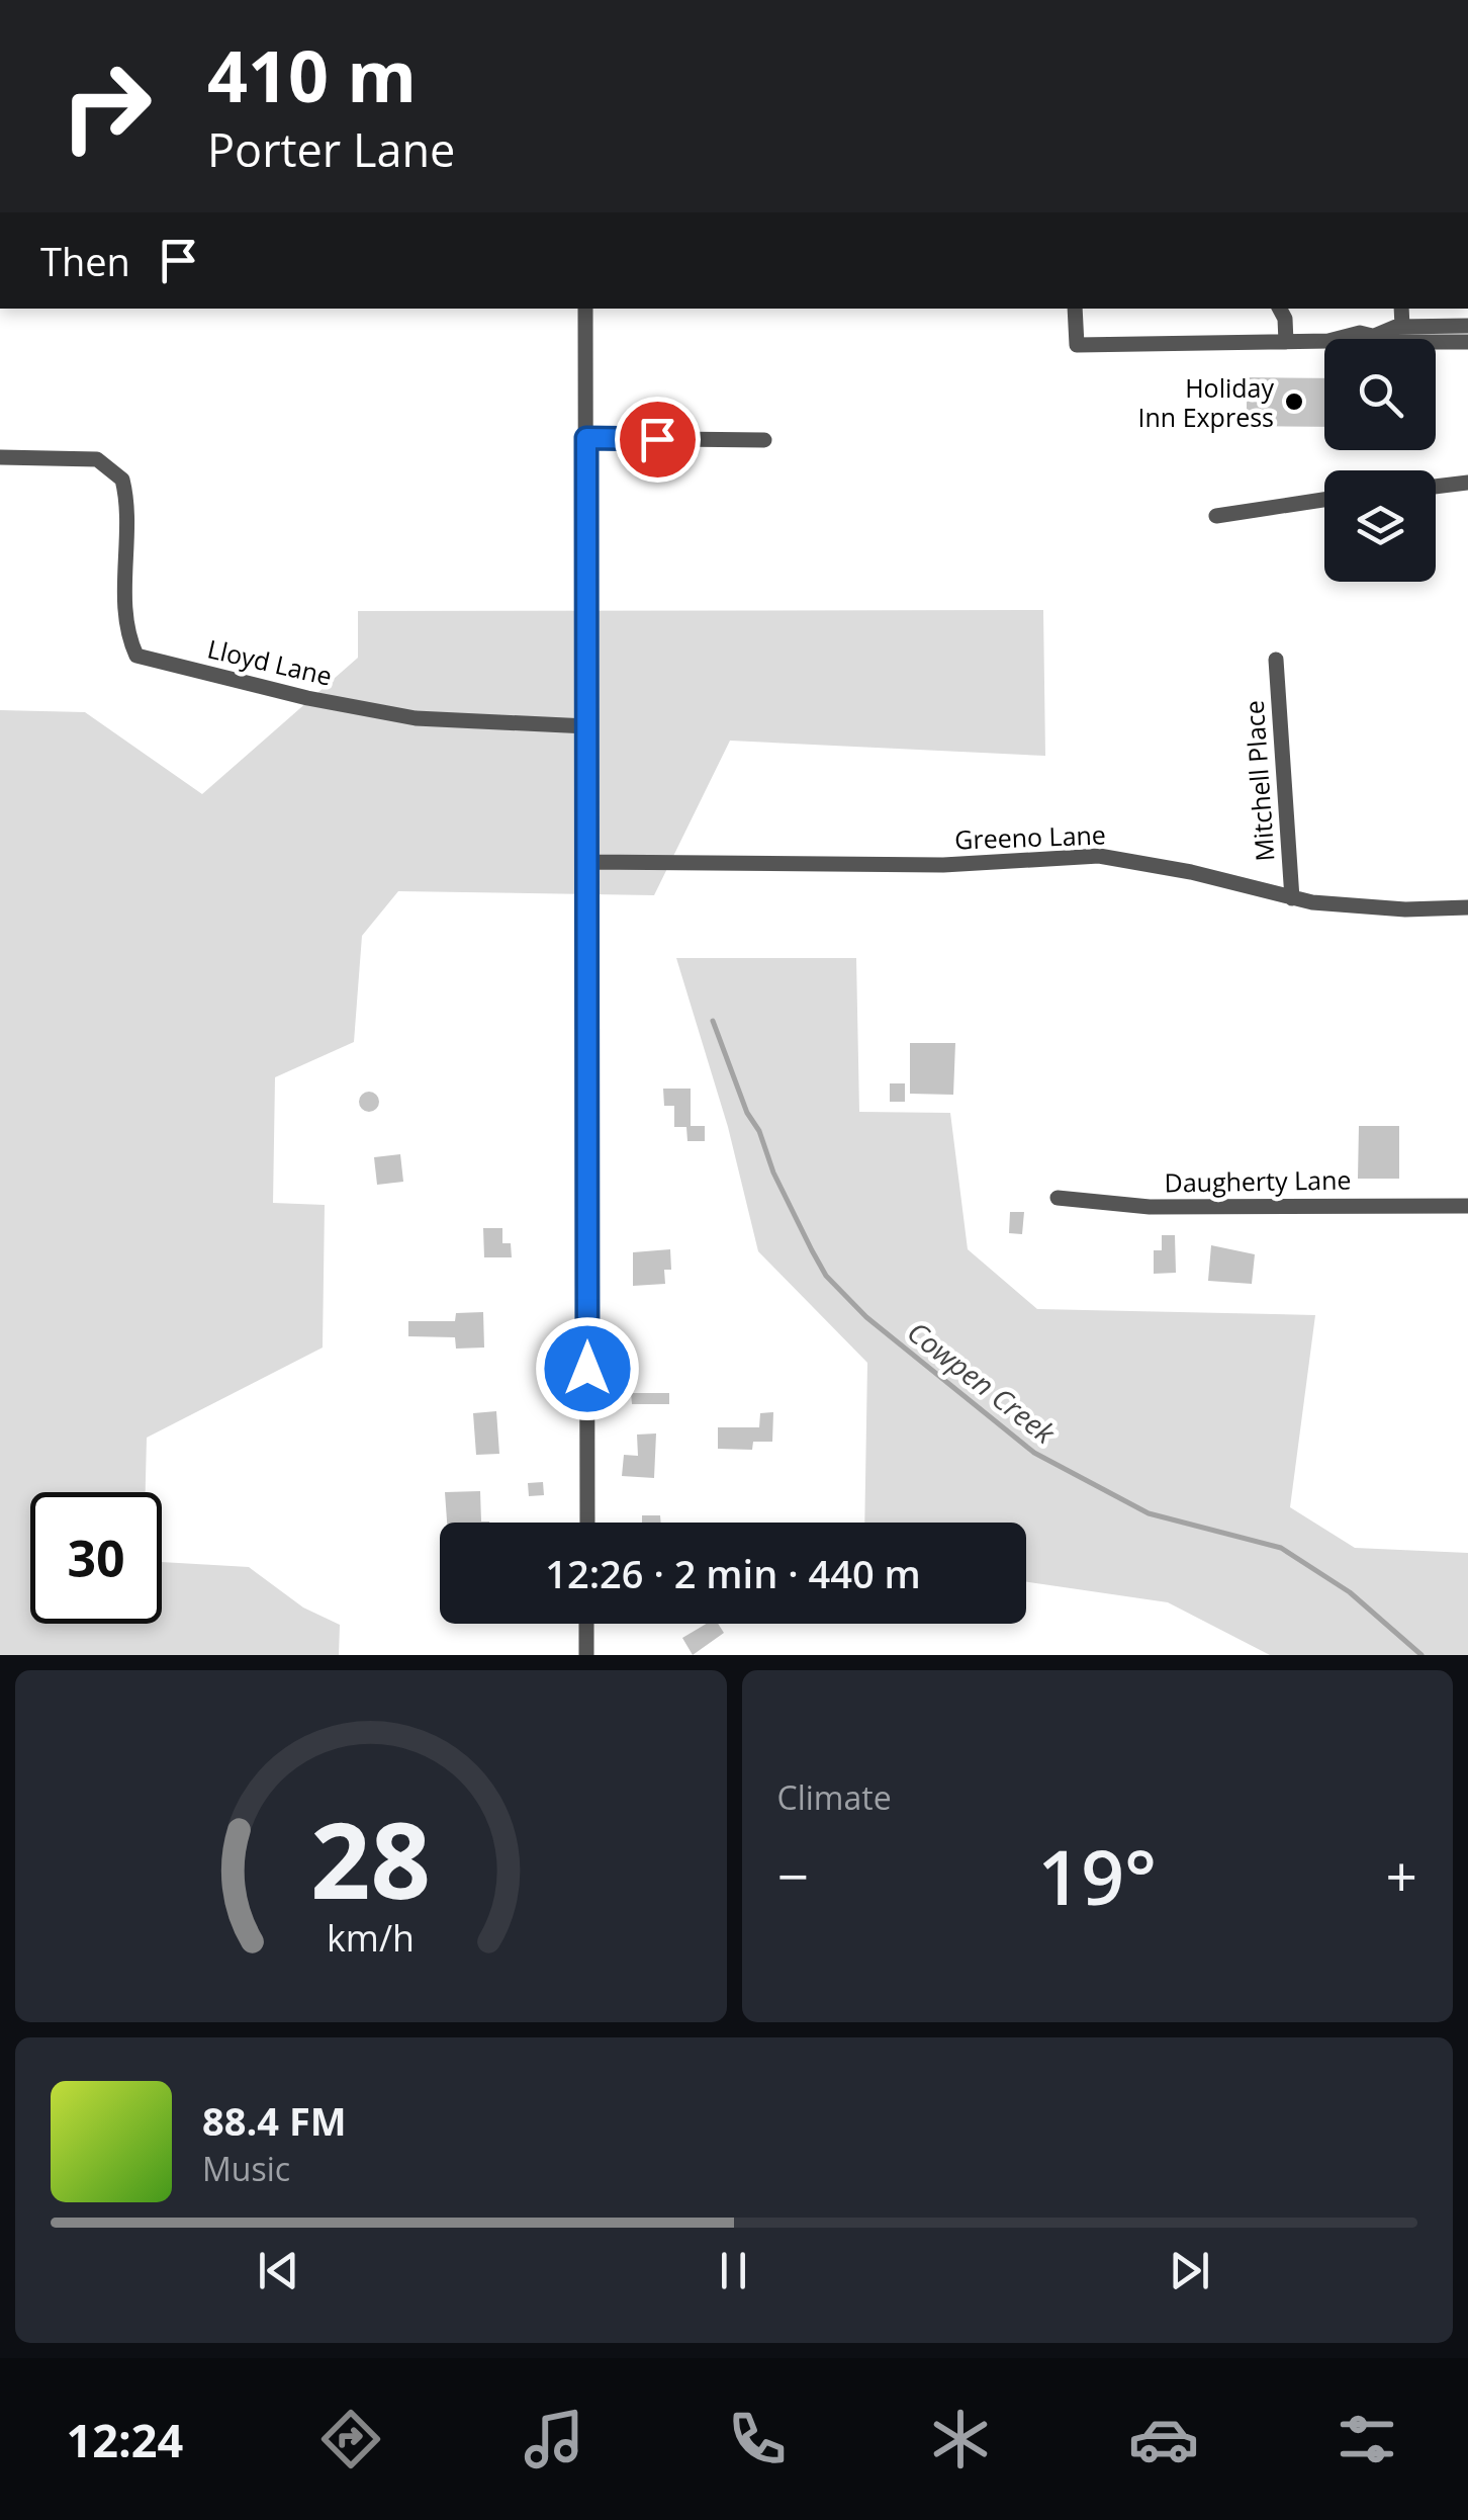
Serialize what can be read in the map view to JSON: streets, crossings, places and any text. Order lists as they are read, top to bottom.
{
  "streets": {
    "street": [
      "Lloyd Lane",
      "Mitchell Place",
      "Greeno Lane",
      "Daugherty Lane"
    ]
  },
  "crossings": [
    ["Mitchell Place", "Greeno Lane"]
  ],
  "water": ["Cowpen Creek"],
  "places": ["Holiday Inn Express"],
  "page": {
    "turn": ["410 m", "Porter Lane"],
    "then": "Then",
    "limit": "30",
    "trip": "12:26 · 2 min · 440 m",
    "tile": "Climate",
    "heat": ["−", "19°", "+"],
    "song": ["88.4 FM", "Music"],
    "tabs": "12:24",
    "gauge": ["28", "km/h"]
  }
}
